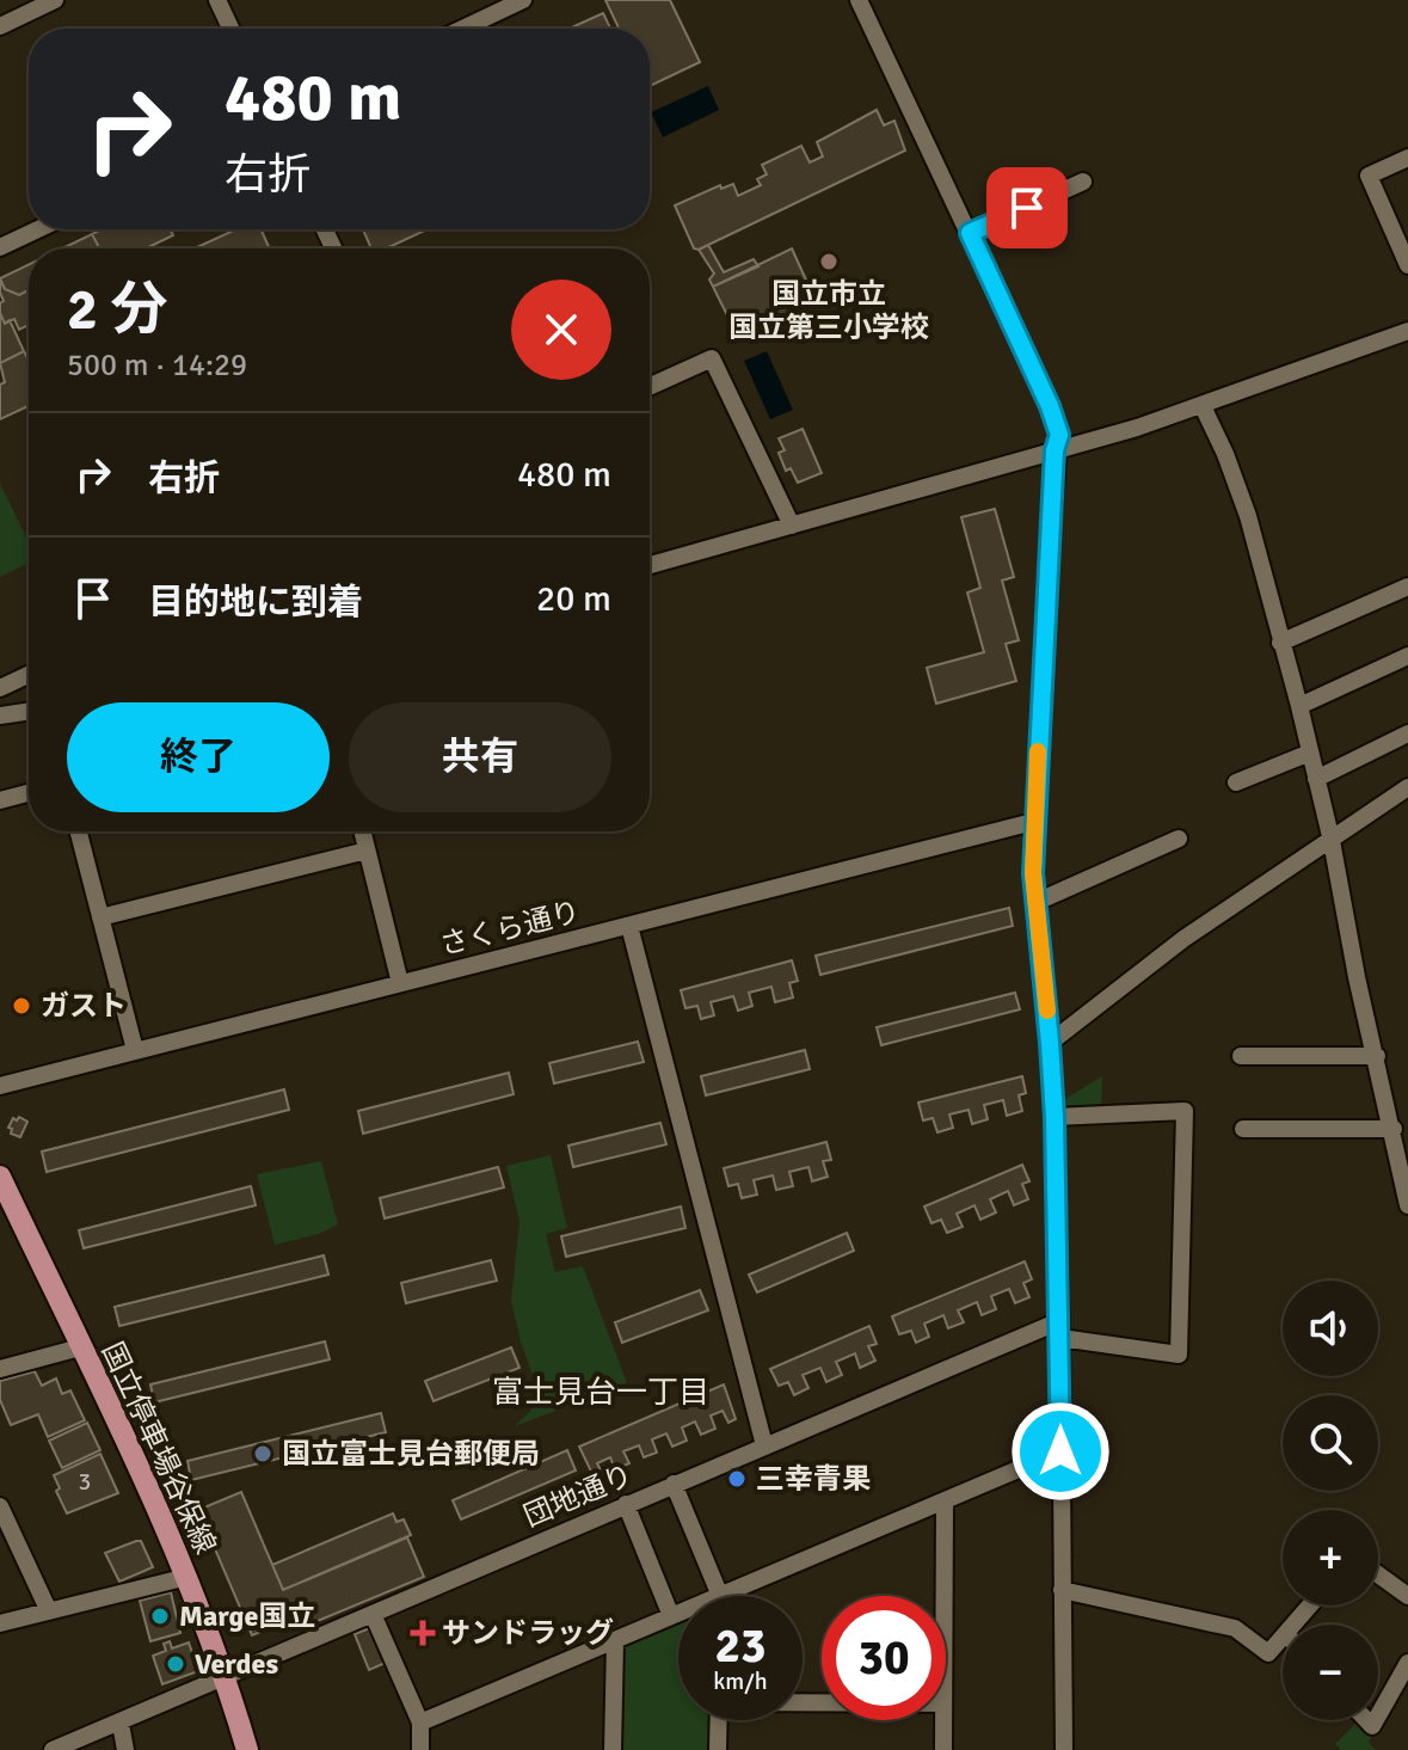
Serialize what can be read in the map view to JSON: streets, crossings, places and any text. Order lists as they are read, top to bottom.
{
  "streets": {
    "main road": ["国立停車場谷保線"],
    "street": ["さくら通り", "団地通り"]
  },
  "crossings": [
    ["国立停車場谷保線", "団地通り"]
  ],
  "districts": ["富士見台一丁目"],
  "places": {
    "other": [
      "国立市立 国立第三小学校",
      "ガスト",
      "国立富士見台郵便局",
      "三幸青果",
      "Marge国立",
      "Verdes"
    ],
    "health": ["サンドラッグ"]
  },
  "house_numbers": ["3"],
  "page": {
    "turn": ["480 m", "右折"],
    "heading": ["2 分", "500 m · 14:29"],
    "list": [
      {
        "name": "右折",
        "value": "480 m"
      },
      {
        "name": "目的地に到着",
        "value": "20 m"
      }
    ],
    "buttons": ["終了", "共有"],
    "map_buttons": ["+", "−"],
    "speed": "23 km/h",
    "limit": "30"
  }
}
